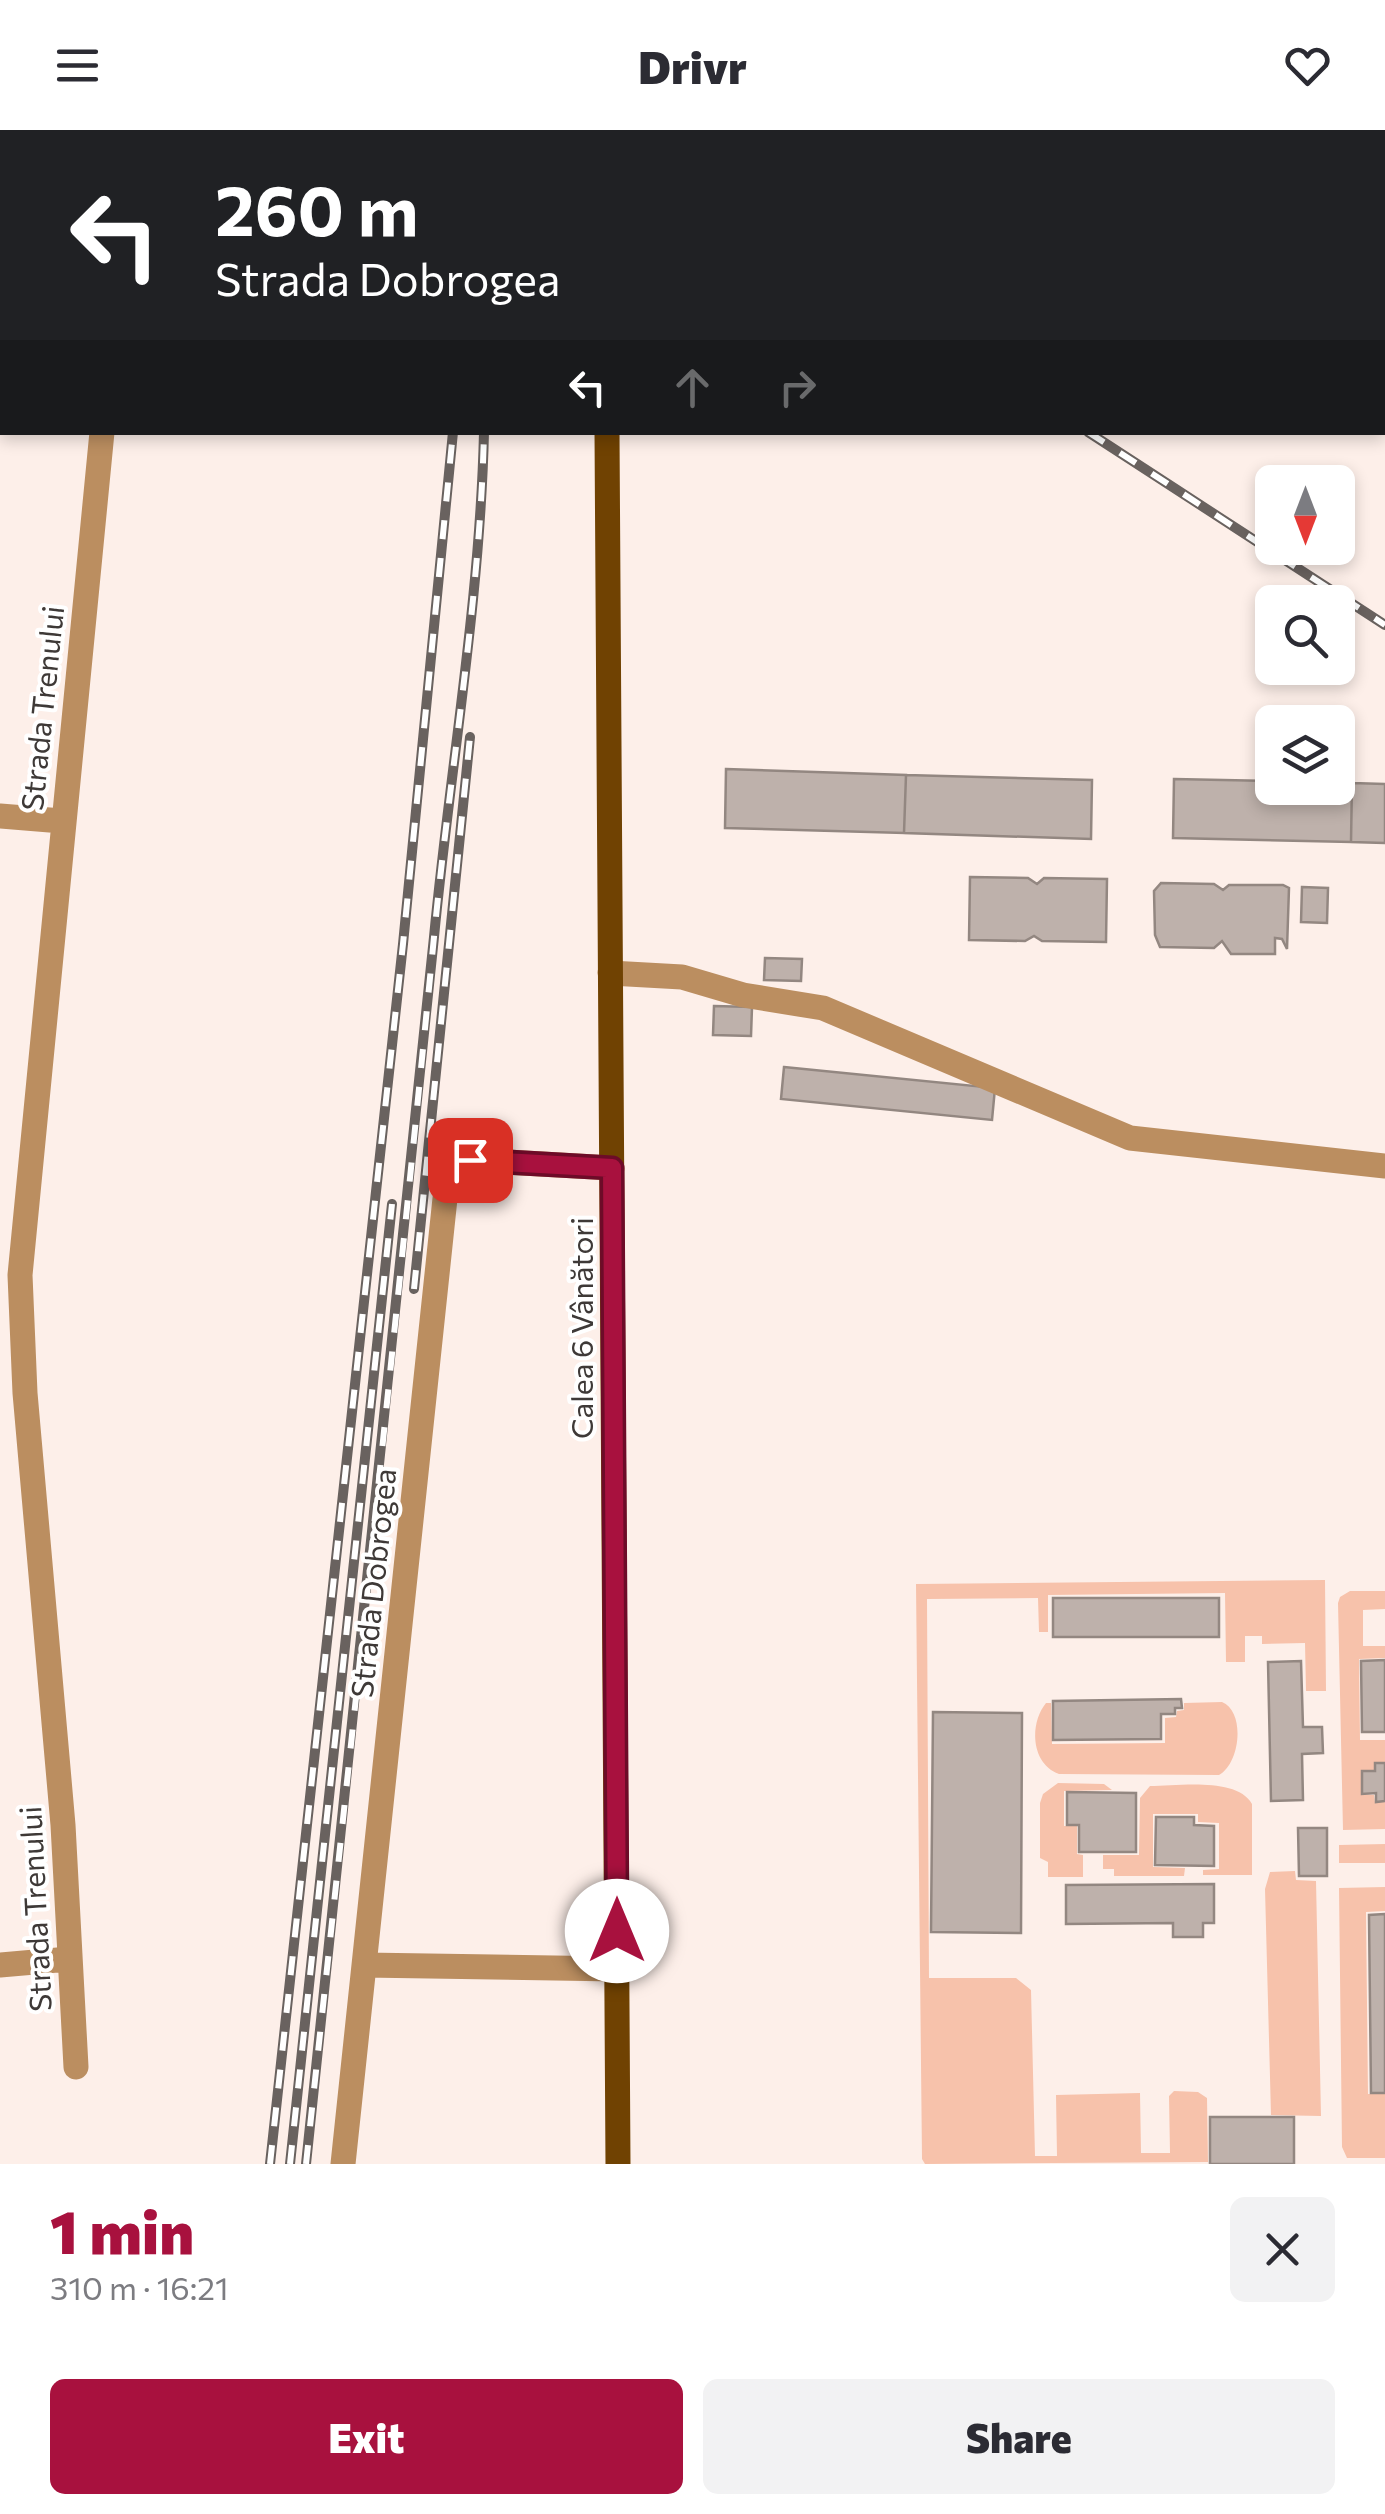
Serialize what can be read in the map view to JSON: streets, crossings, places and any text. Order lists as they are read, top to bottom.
{
  "streets": {
    "main road": ["Calea 6 Vânători"],
    "street": ["Strada Trenului", "Strada Dobrogea"]
  },
  "crossings": [
    ["Calea 6 Vânători", "Strada Dobrogea"]
  ],
  "north": "bottom",
  "page": {
    "header": "Drivr",
    "turn": ["260 m", "Strada Dobrogea"],
    "heading": ["1 min", "310 m · 16:21"],
    "buttons": ["Exit", "Share"]
  }
}
